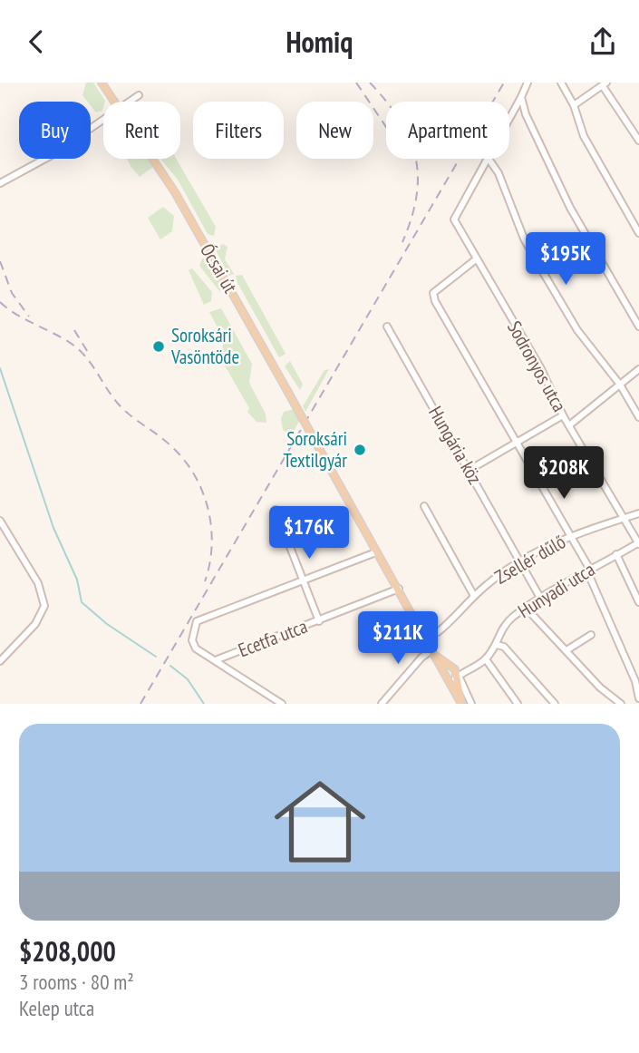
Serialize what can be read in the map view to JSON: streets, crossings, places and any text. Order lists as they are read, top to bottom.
{
  "streets": {
    "main road": ["Ócsai út"],
    "street": [
      "Sodronyos utca",
      "Hungária köz",
      "Zsellér dűlő",
      "Hunyadi utca",
      "Ecetfa utca"
    ]
  },
  "crossings": [
    ["Ócsai út", "Hunyadi utca"],
    ["Ócsai út", "Ecetfa utca"],
    ["Sodronyos utca", "Zsellér dűlő"],
    ["Sodronyos utca", "Hunyadi utca"],
    ["Hungária köz", "Zsellér dűlő"],
    ["Hungária köz", "Hunyadi utca"]
  ],
  "places": ["Soroksári Vasöntöde", "Soroksári Textilgyár"],
  "page": {
    "header": "Homiq",
    "chip": [
      "Buy",
      "Rent",
      "Filters",
      "New",
      "Apartment"
    ],
    "price": [
      "$195K",
      "$208K",
      "$176K",
      "$211K"
    ],
    "list": [
      {
        "name": "$208,000",
        "note": "3 rooms · 80 m² · Kelep utca"
      }
    ]
  }
}
